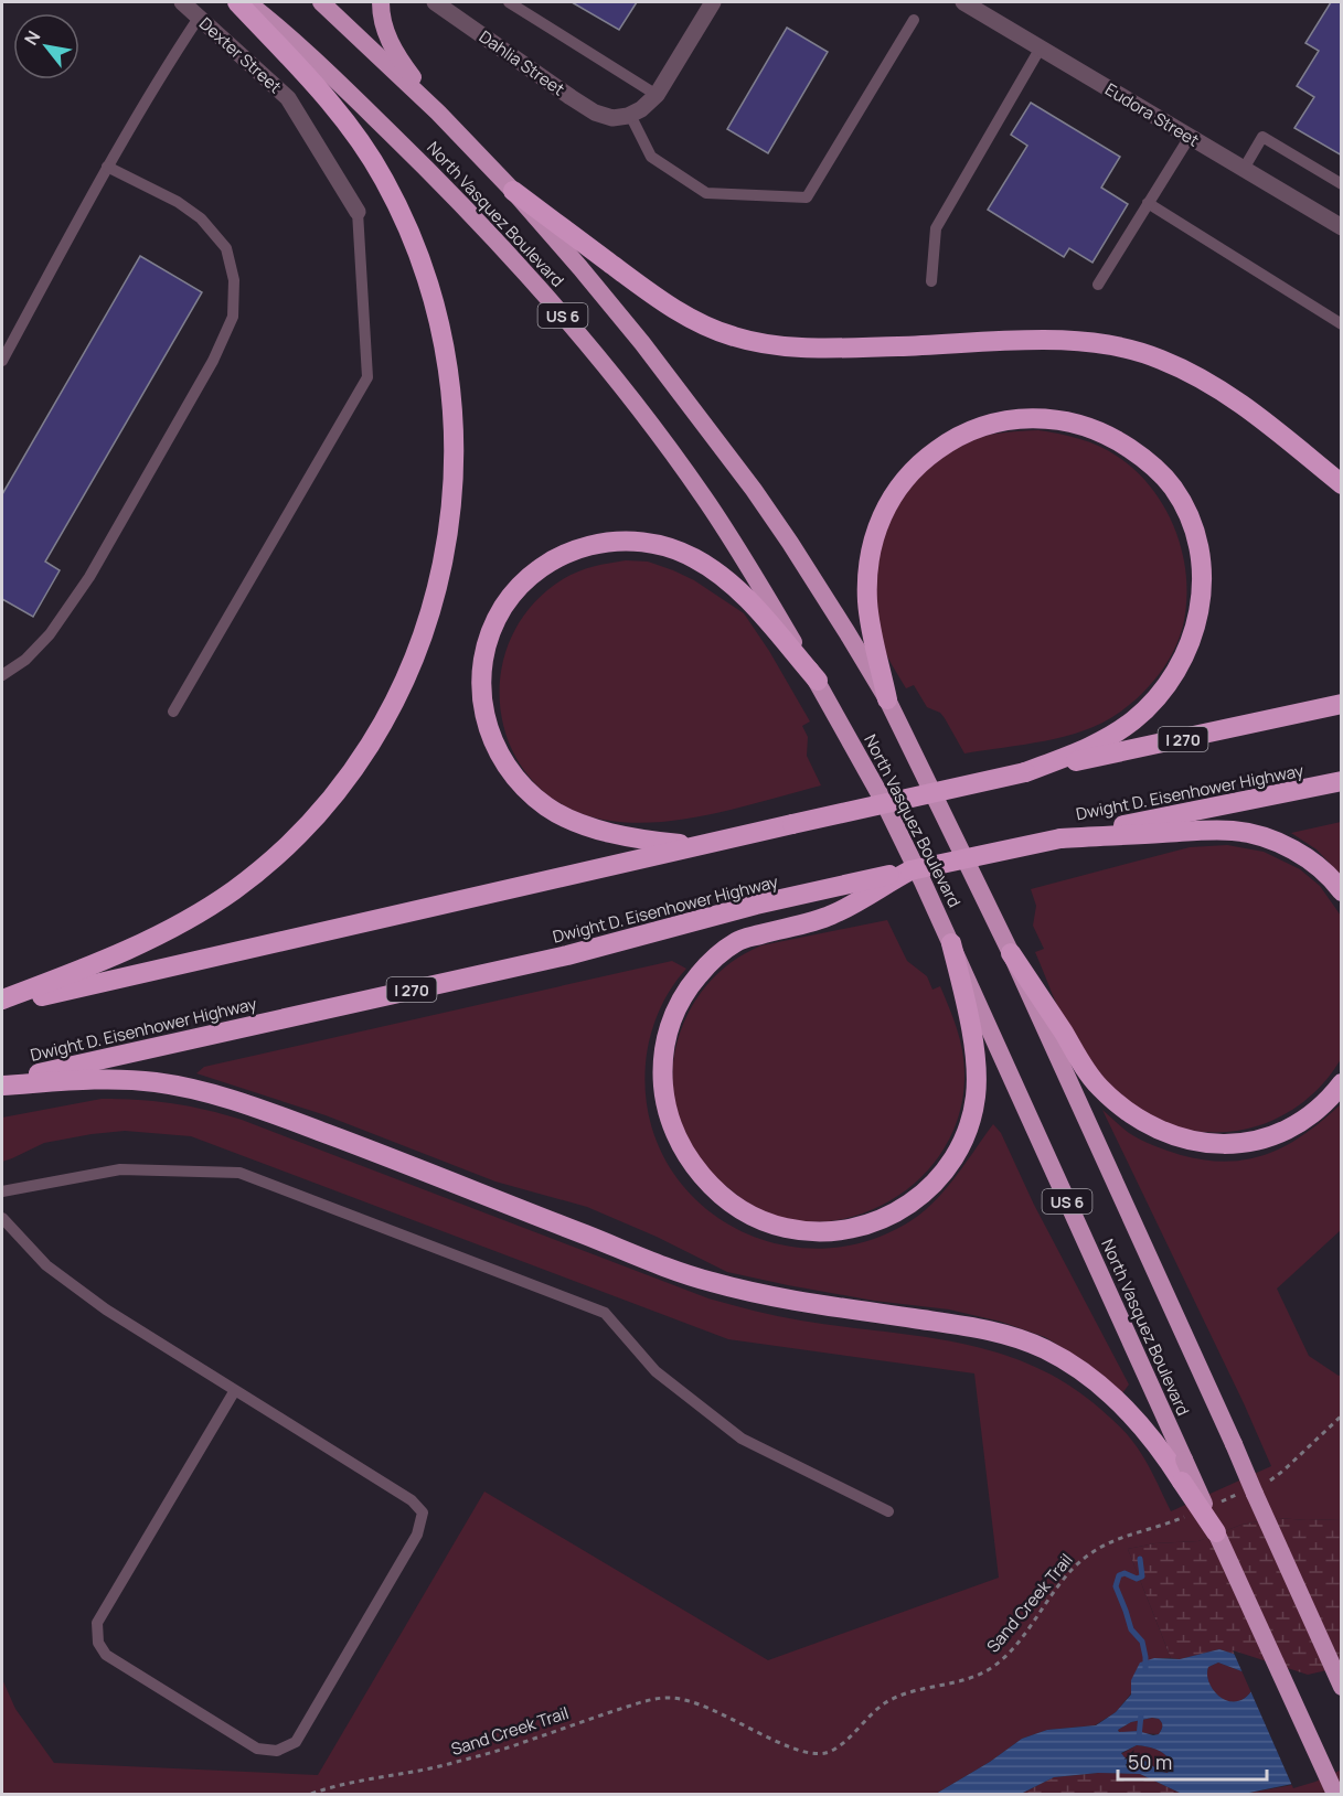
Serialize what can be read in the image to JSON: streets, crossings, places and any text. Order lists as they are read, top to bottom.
{
  "streets": {
    "highway": [
      "North Vasquez Boulevard",
      "US 6",
      "I 270",
      "Dwight D. Eisenhower Highway"
    ],
    "street": ["Dexter Street", "Dahlia Street", "Eudora Street"],
    "path": ["Sand Creek Trail"]
  },
  "scale_bar": "50 m",
  "north": "top left"
}
